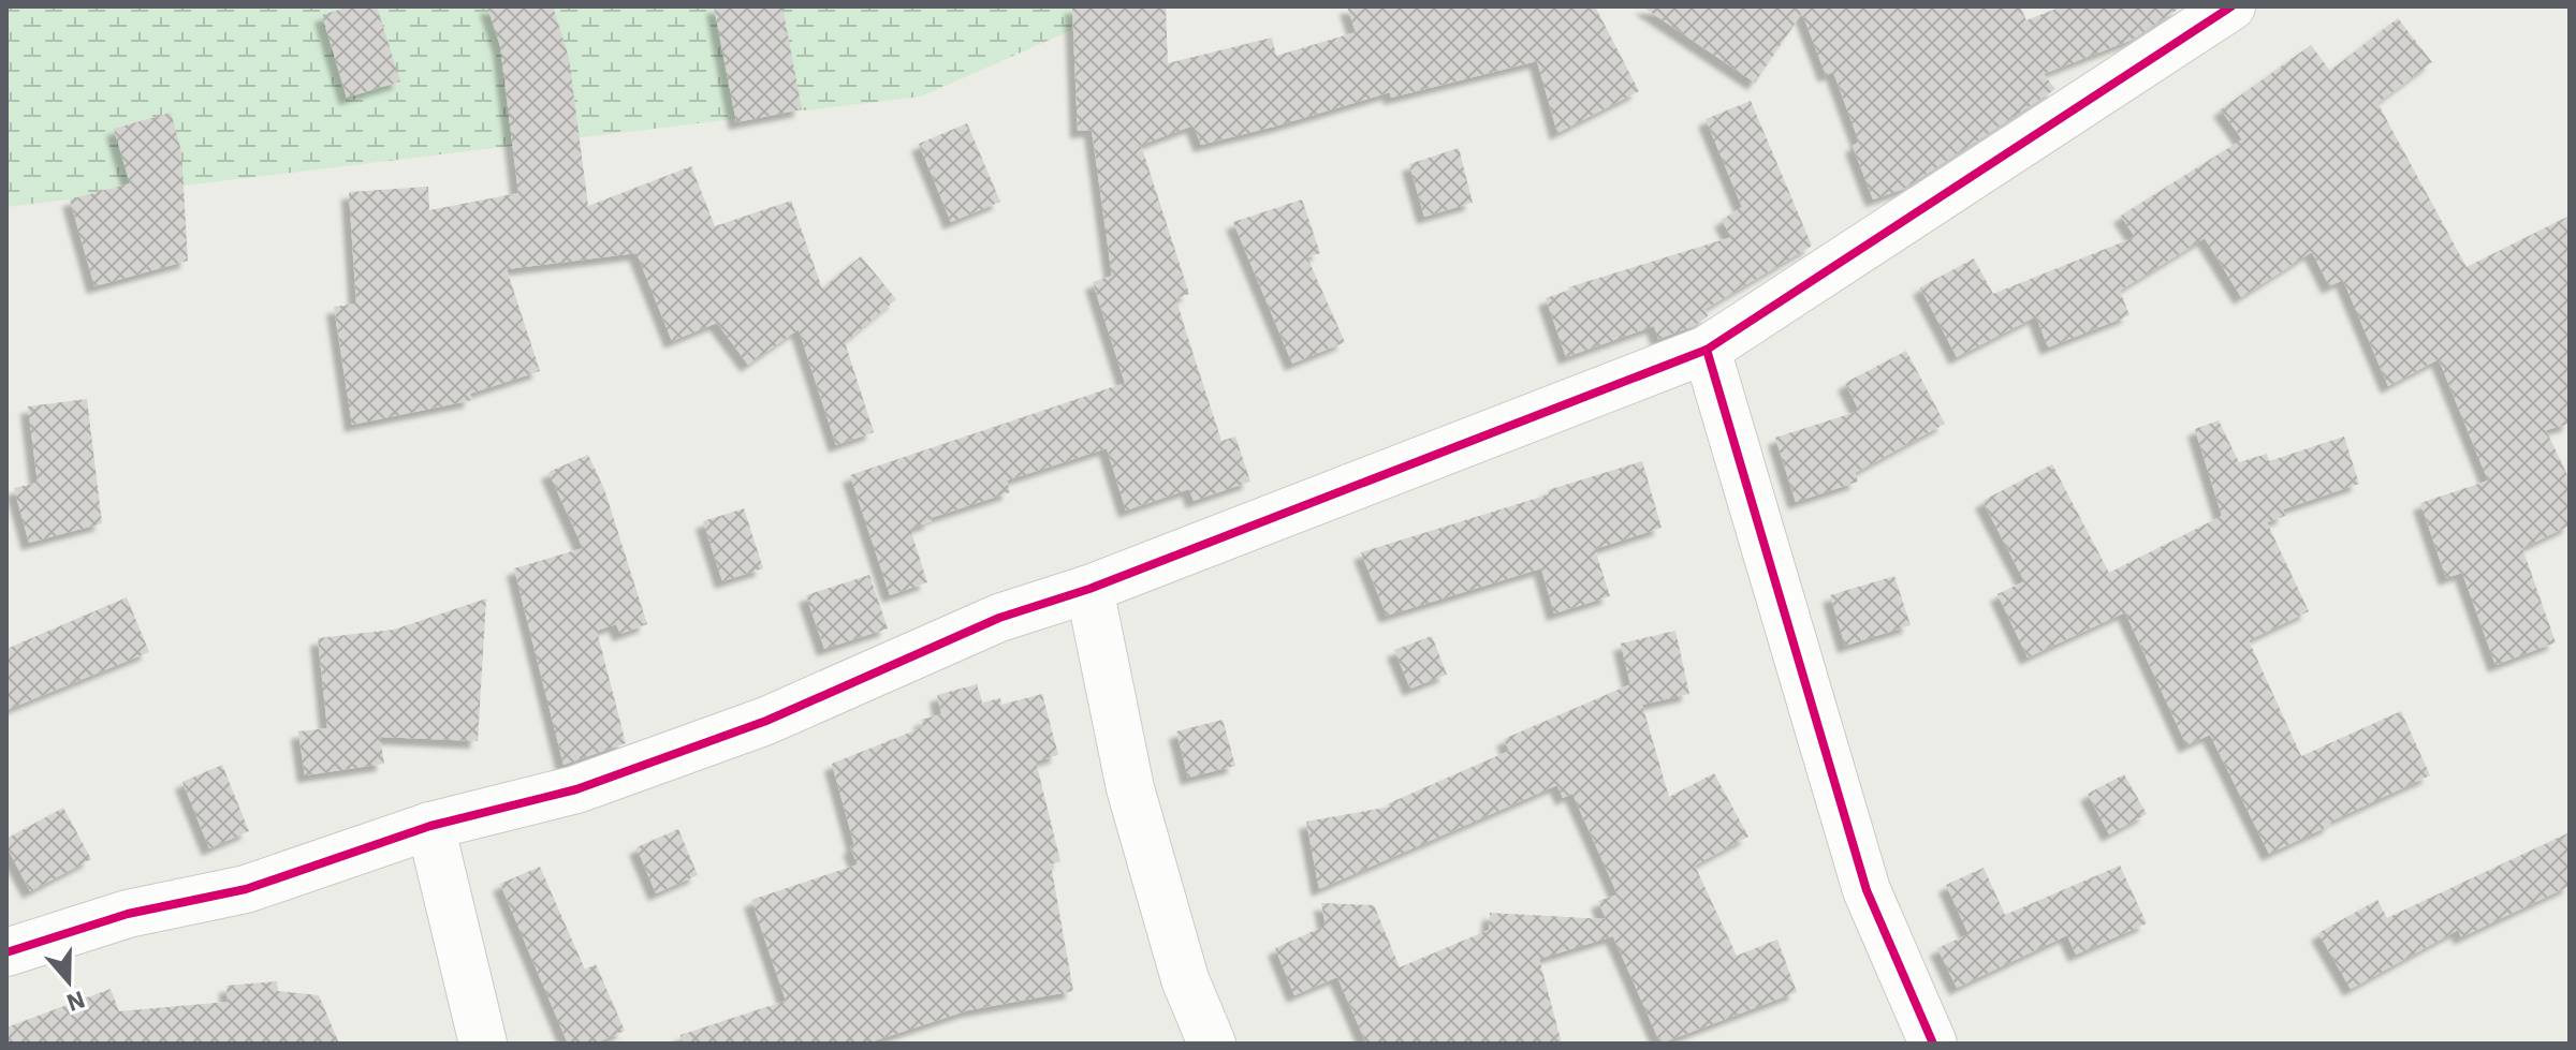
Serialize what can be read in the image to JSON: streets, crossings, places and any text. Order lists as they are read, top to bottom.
{
  "north": "bottom"
}
